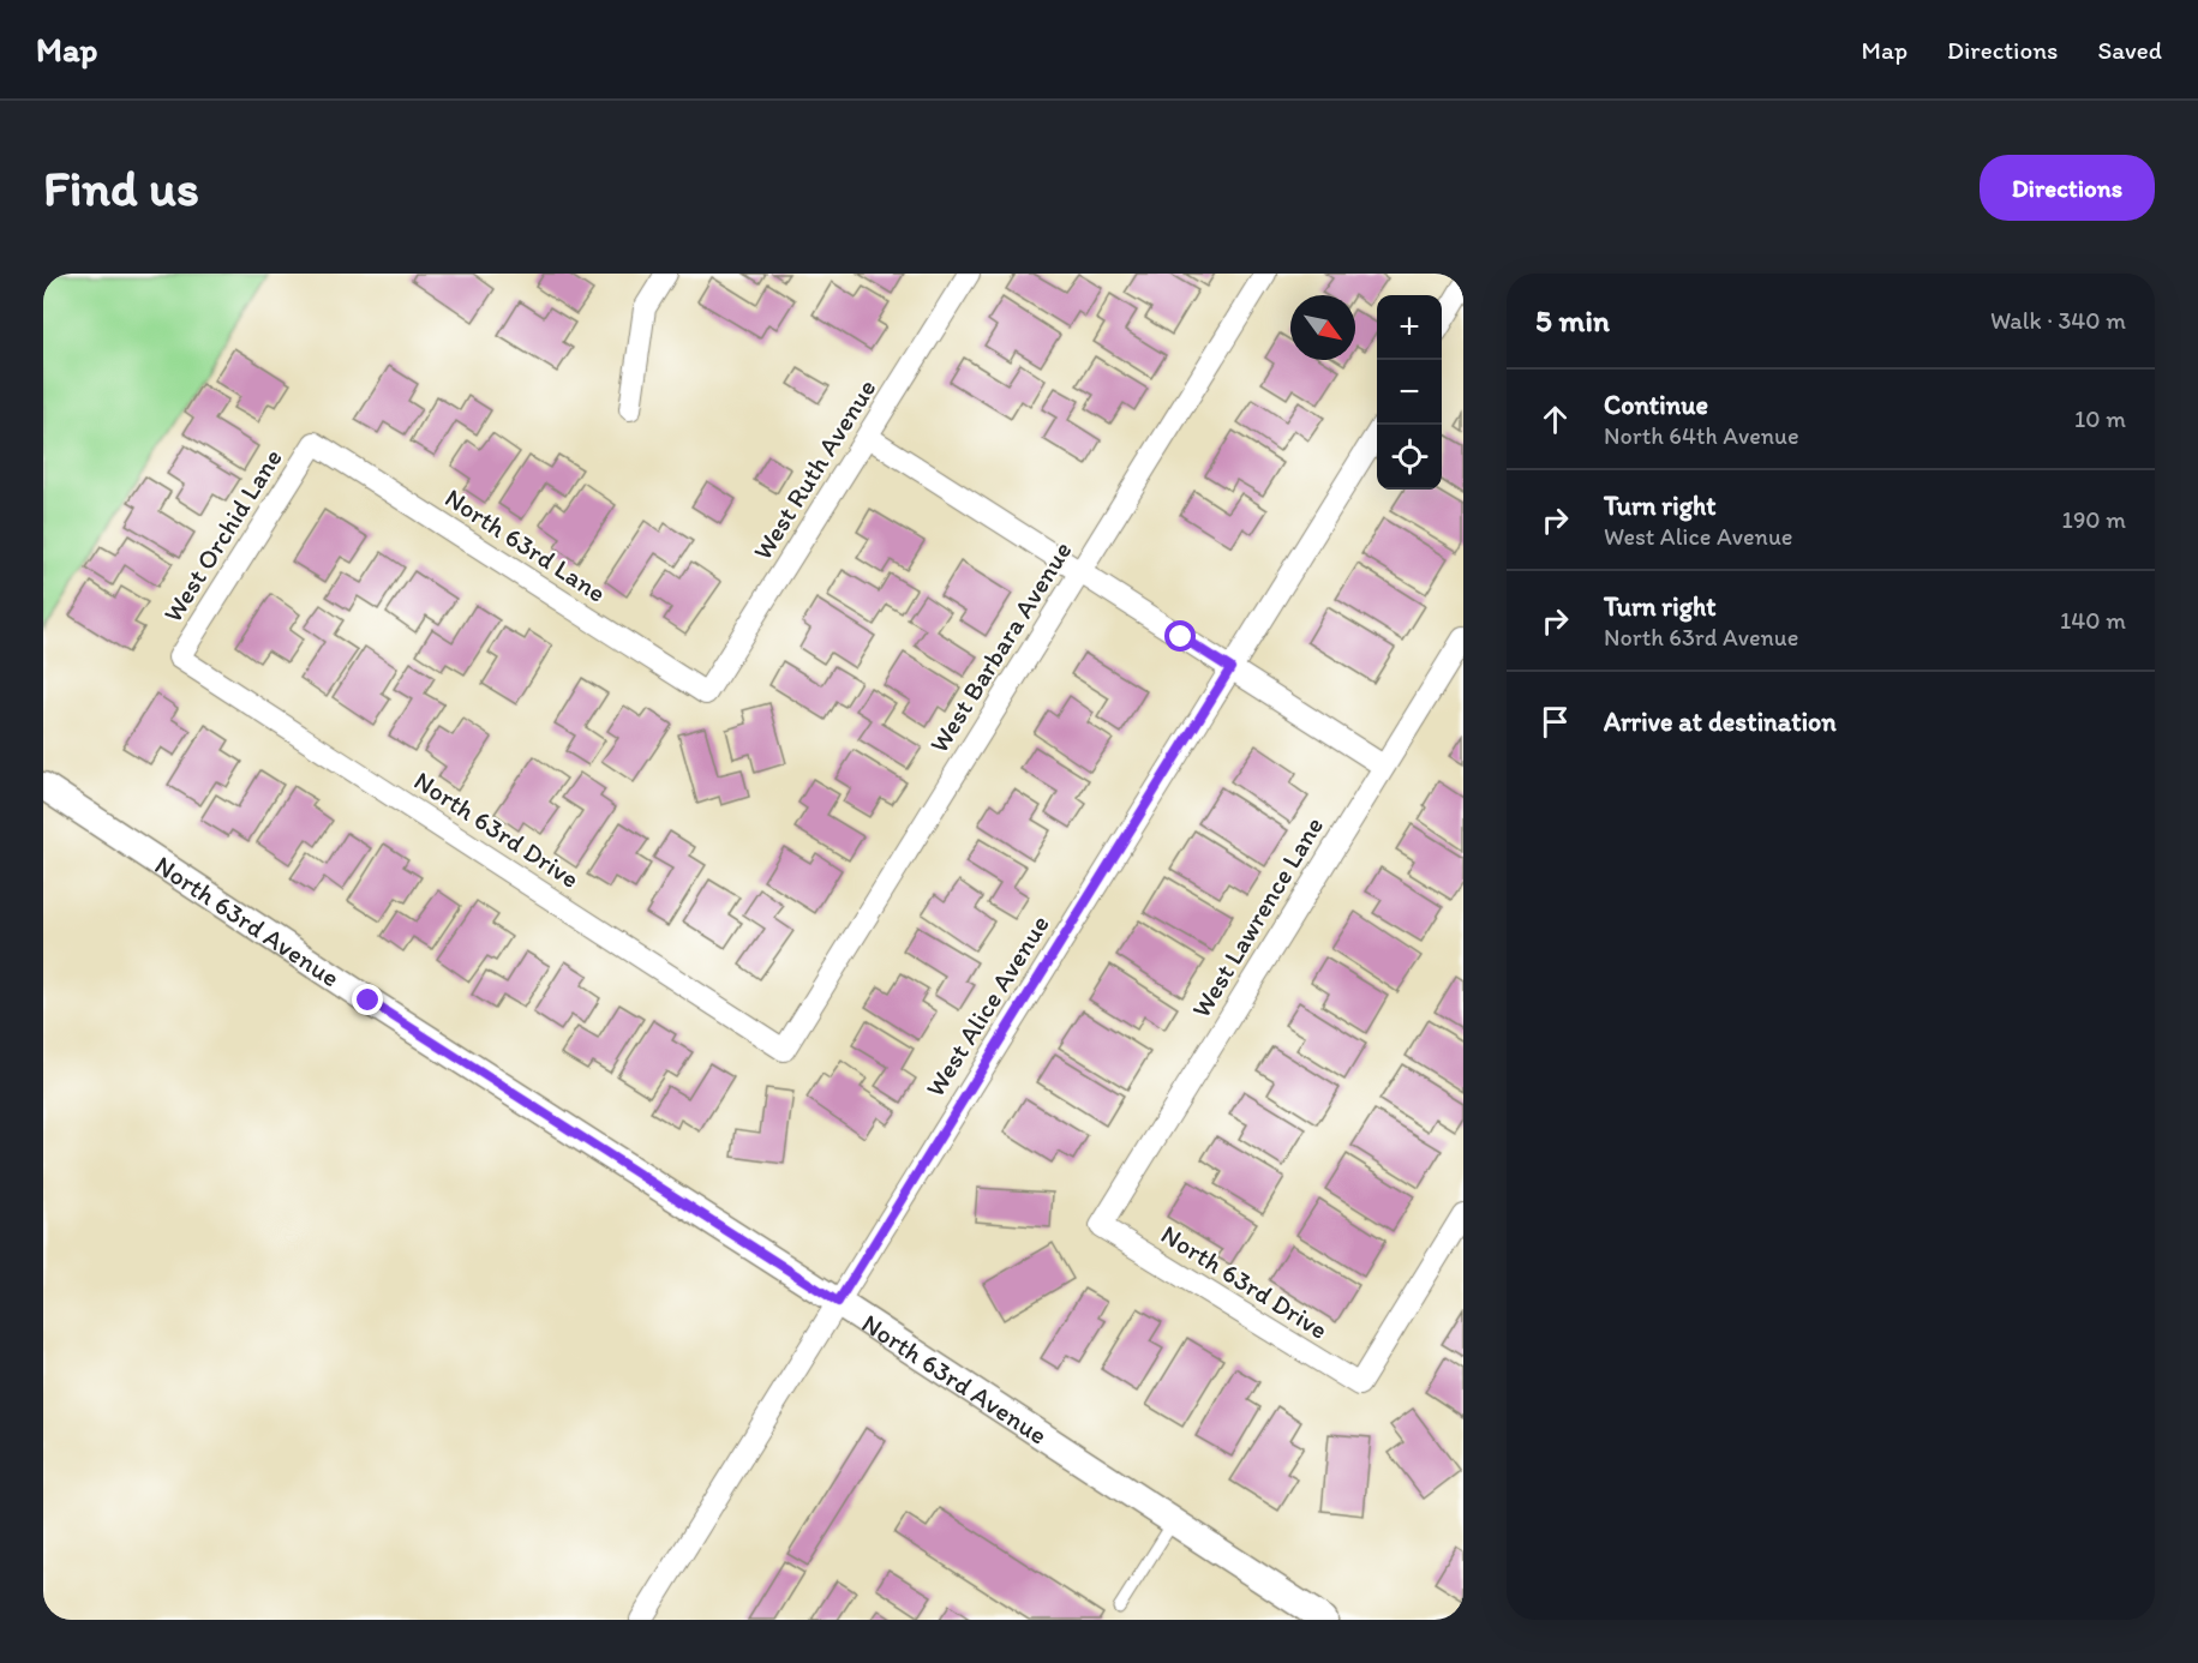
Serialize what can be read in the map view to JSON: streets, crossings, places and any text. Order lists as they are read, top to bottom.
{
  "streets": {
    "street": [
      "West Ruth Avenue",
      "West Orchid Lane",
      "North 63rd Lane",
      "West Barbara Avenue",
      "North 63rd Drive",
      "West Lawrence Lane",
      "North 63rd Avenue",
      "West Alice Avenue"
    ]
  },
  "crossings": [
    ["West Ruth Avenue", "North 63rd Lane"],
    ["West Orchid Lane", "North 63rd Lane"],
    ["West Orchid Lane", "North 63rd Drive"],
    ["West Barbara Avenue", "North 63rd Drive"],
    ["North 63rd Drive", "West Lawrence Lane"],
    ["North 63rd Avenue", "West Alice Avenue"]
  ],
  "north": "bottom right",
  "page": {
    "header": "Map",
    "nav": ["Map", "Directions", "Saved"],
    "buttons": "Directions",
    "title": "Find us",
    "heading": ["5 min", "Walk · 340 m"],
    "map_buttons": ["+", "−"],
    "list": [
      ["Continue", "North 64th Avenue", "10 m"],
      ["Turn right", "West Alice Avenue", "190 m"],
      ["Turn right", "North 63rd Avenue", "140 m"],
      "Arrive at destination"
    ]
  }
}
